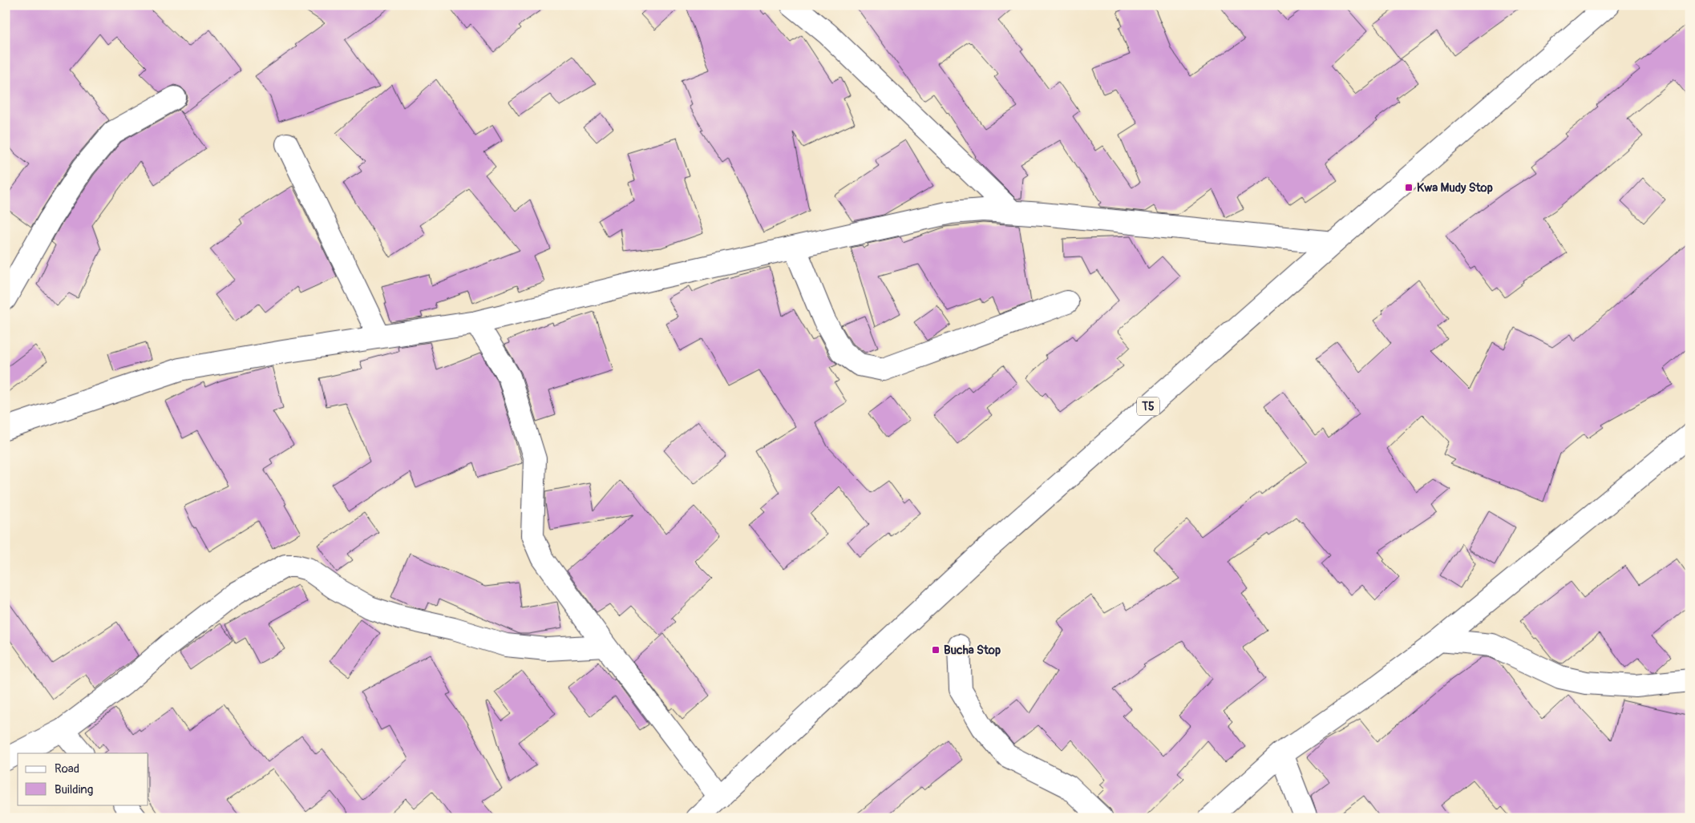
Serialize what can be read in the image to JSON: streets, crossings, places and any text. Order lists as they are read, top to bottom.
{
  "streets": {
    "main road": ["T5"]
  },
  "places": {
    "transit": ["Kwa Mudy Stop", "Bucha Stop"]
  },
  "legend": ["Road", "Building"]
}
